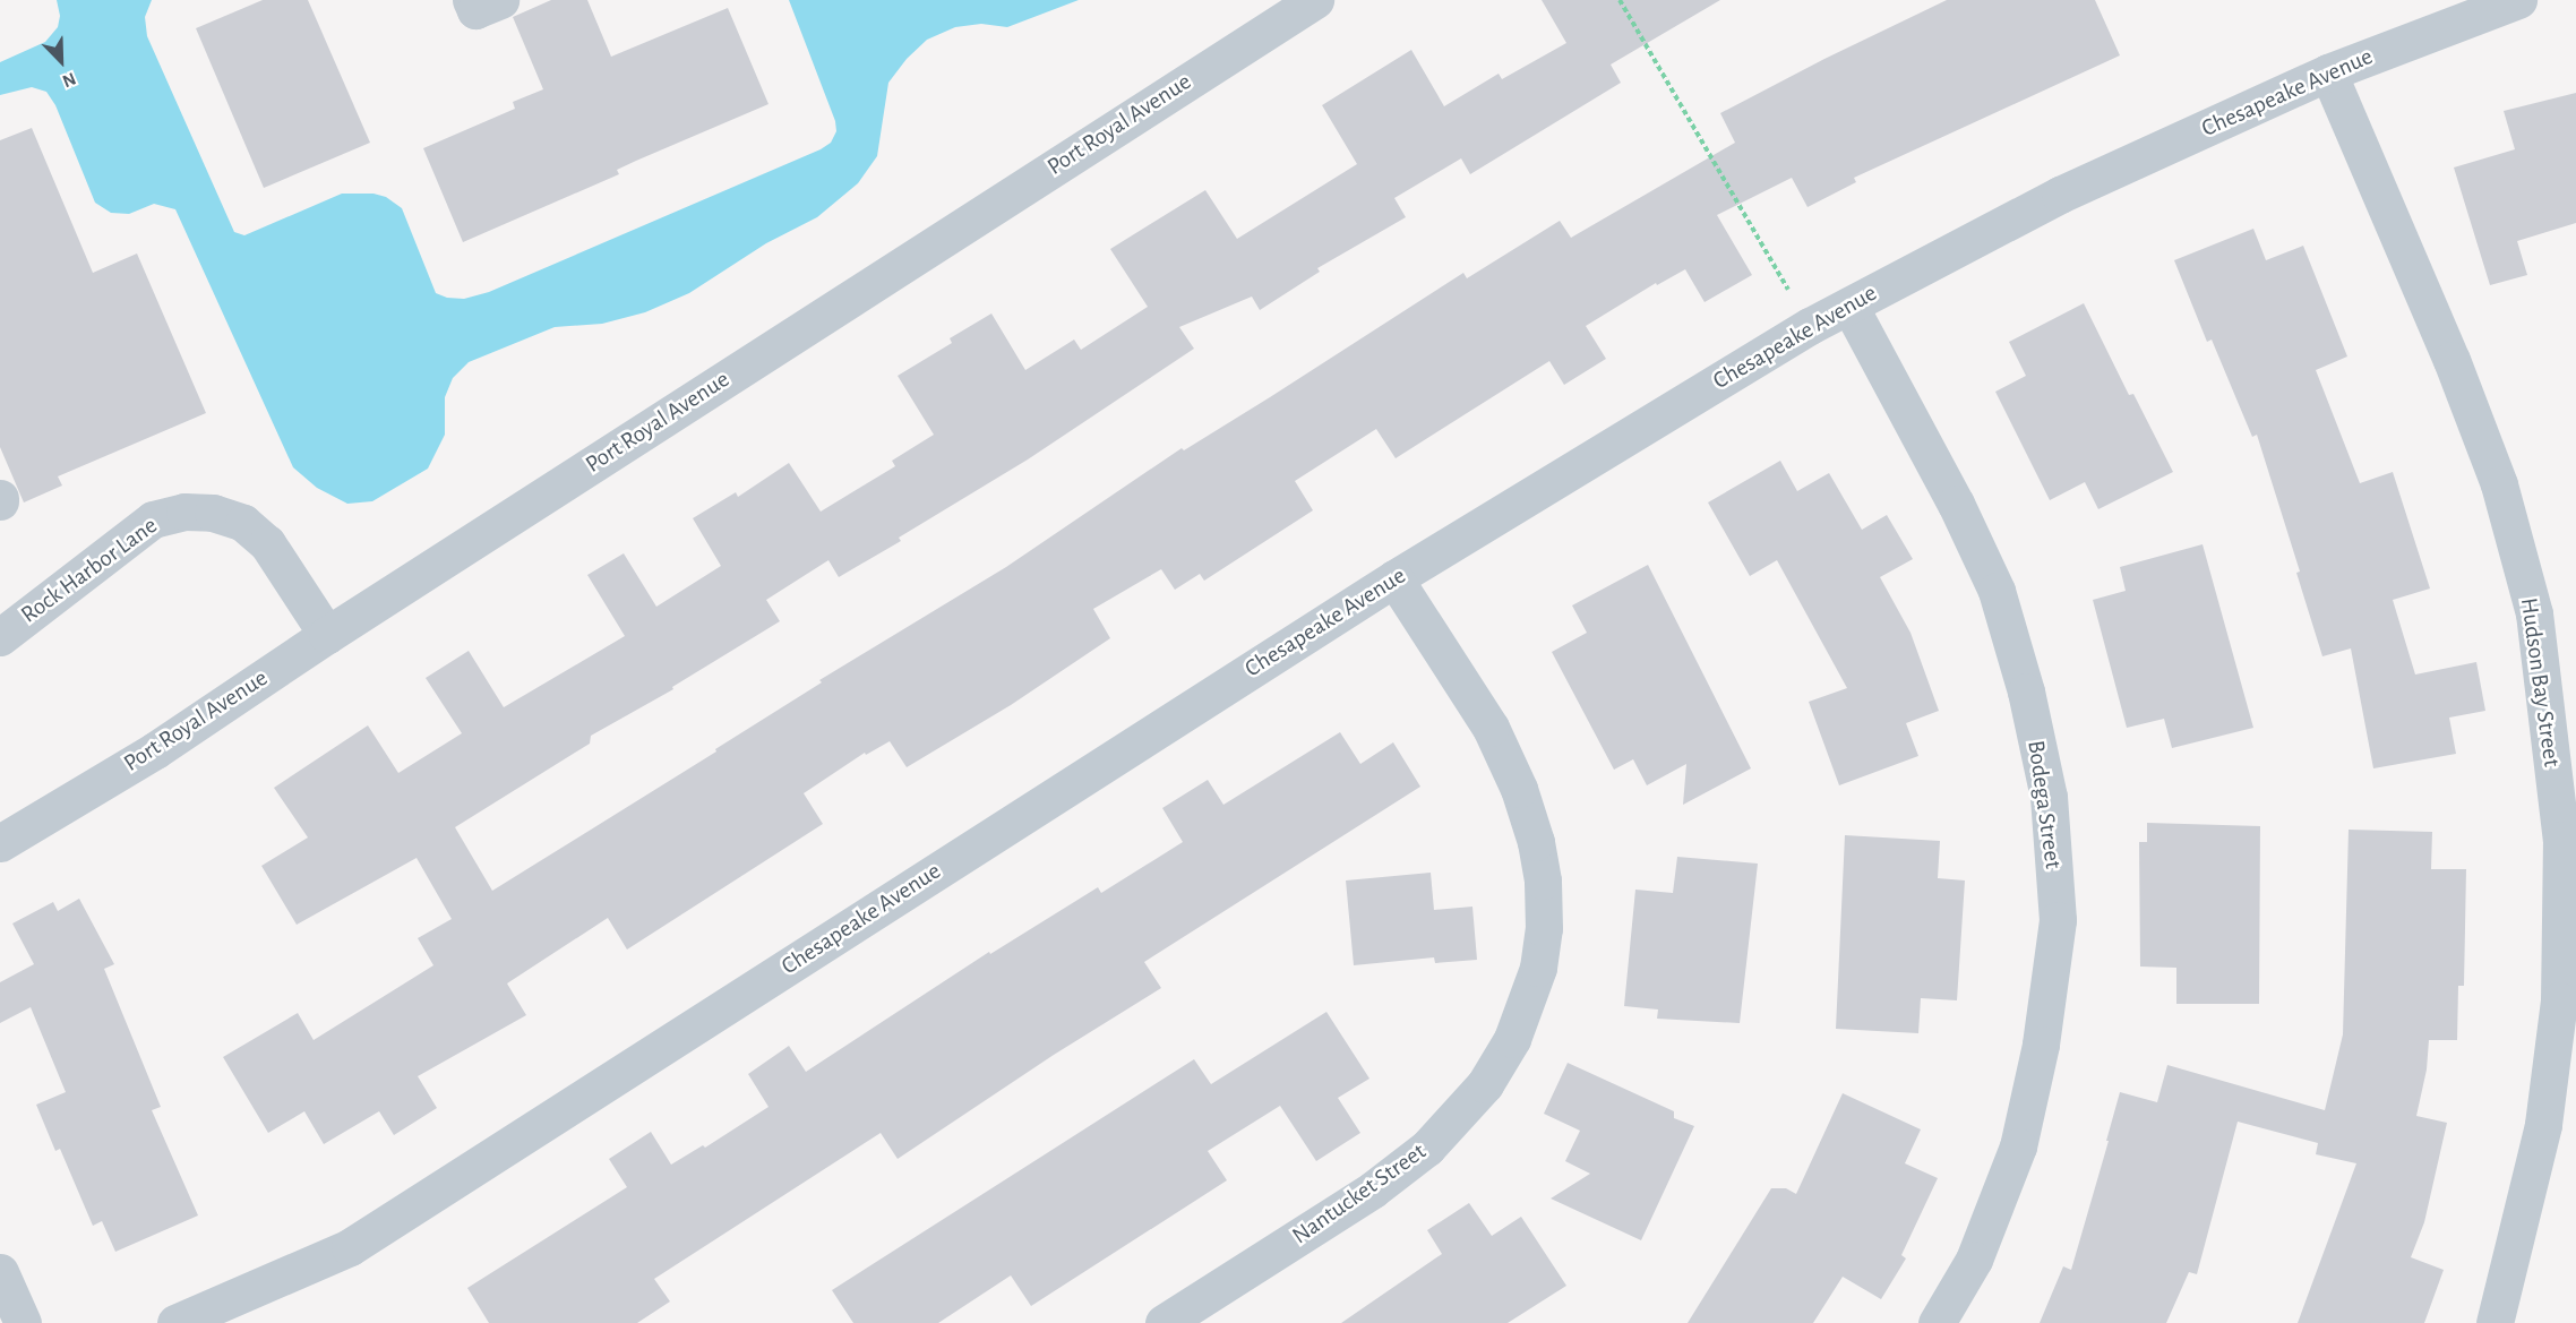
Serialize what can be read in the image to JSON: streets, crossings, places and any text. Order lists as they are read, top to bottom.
{
  "streets": {
    "street": [
      "Chesapeake Avenue",
      "Port Royal Avenue",
      "Rock Harbor Lane",
      "Hudson Bay Street",
      "Bodega Street",
      "Nantucket Street"
    ]
  },
  "crossings": [
    ["Chesapeake Avenue", "Hudson Bay Street"],
    ["Chesapeake Avenue", "Bodega Street"],
    ["Chesapeake Avenue", "Nantucket Street"],
    ["Port Royal Avenue", "Rock Harbor Lane"]
  ],
  "north": "bottom right"
}
